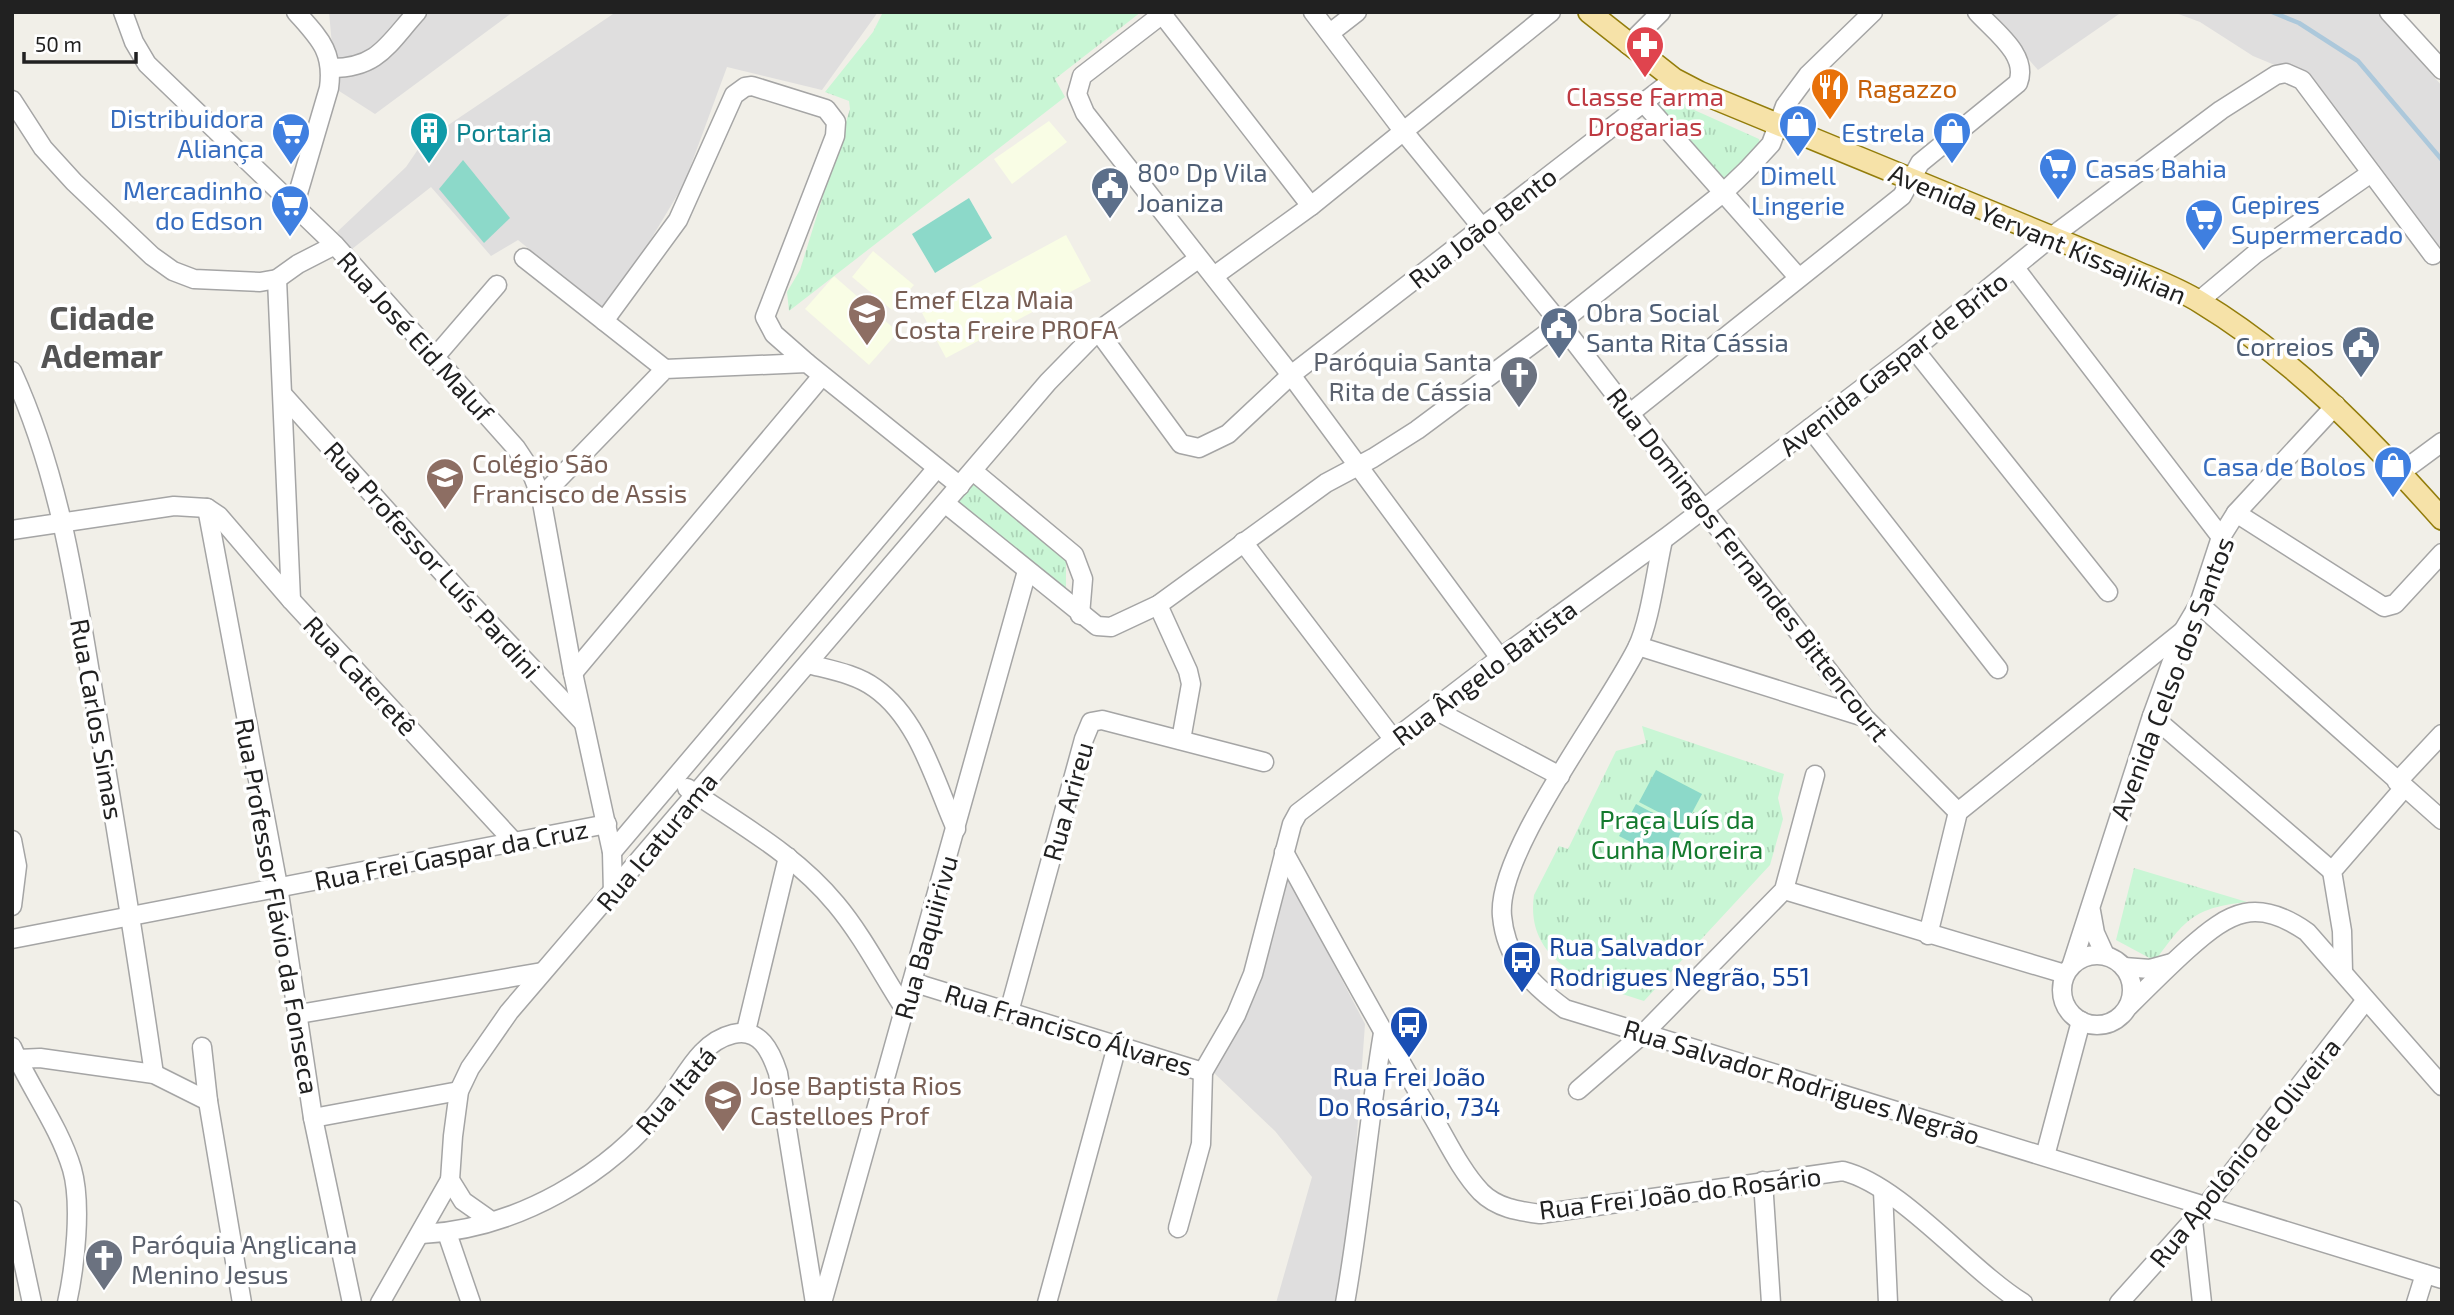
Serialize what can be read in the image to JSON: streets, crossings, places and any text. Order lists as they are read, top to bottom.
{
  "streets": {
    "main road": ["Avenida Yervant Kissajikian"],
    "street": [
      "Rua João Bento",
      "Rua José Eid Maluf",
      "Avenida Gaspar de Brito",
      "Rua Professor Luís Pardini",
      "Rua Domingos Fernandes Bittencourt",
      "Rua Ângelo Batista",
      "Rua Cateretê",
      "Avenida Celso dos Santos",
      "Rua Carlos Simas",
      "Rua Arireu",
      "Rua Icaturama",
      "Rua Frei Gaspar da Cruz",
      "Rua Professor Flávio da Fonseca",
      "Rua Baquiirivu",
      "Rua Francisco Álvares",
      "Rua Salvador Rodrigues Negrão",
      "Rua Itatá",
      "Rua Apolônio de Oliveira",
      "Rua Frei João do Rosário"
    ]
  },
  "crossings": [
    ["Rua João Bento", "Avenida Yervant Kissajikian"],
    ["Rua João Bento", "Rua Domingos Fernandes Bittencourt"],
    ["Rua João Bento", "Rua Icaturama"],
    ["Avenida Yervant Kissajikian", "Avenida Gaspar de Brito"],
    ["Avenida Yervant Kissajikian", "Avenida Celso dos Santos"],
    ["Rua José Eid Maluf", "Rua Professor Luís Pardini"],
    ["Rua José Eid Maluf", "Rua Icaturama"],
    ["Rua José Eid Maluf", "Rua Frei Gaspar da Cruz"],
    ["Avenida Gaspar de Brito", "Rua Domingos Fernandes Bittencourt"],
    ["Avenida Gaspar de Brito", "Rua Ângelo Batista"],
    ["Rua Domingos Fernandes Bittencourt", "Rua Ângelo Batista"],
    ["Rua Ângelo Batista", "Rua Francisco Álvares"],
    ["Rua Ângelo Batista", "Rua Salvador Rodrigues Negrão"],
    ["Rua Ângelo Batista", "Rua Frei João do Rosário"],
    ["Rua Cateretê", "Rua Frei Gaspar da Cruz"],
    ["Rua Cateretê", "Rua Professor Flávio da Fonseca"],
    ["Rua Carlos Simas", "Rua Frei Gaspar da Cruz"],
    ["Rua Arireu", "Rua Francisco Álvares"],
    ["Rua Frei Gaspar da Cruz", "Rua Professor Flávio da Fonseca"],
    ["Rua Baquiirivu", "Rua Francisco Álvares"],
    ["Rua Francisco Álvares", "Rua Frei João do Rosário"],
    ["Rua Salvador Rodrigues Negrão", "Rua Apolônio de Oliveira"]
  ],
  "districts": ["Cidade Ademar"],
  "parks": ["Praça Luís da Cunha Moreira"],
  "places": {
    "pharmacy": ["Classe Farma Drogarias"],
    "restaurant": ["Ragazzo"],
    "shop": ["Dimell Lingerie", "Estrela", "Casa de Bolos"],
    "building": ["Portaria"],
    "supermarket": [
      "Distribuidora Aliança",
      "Casas Bahia",
      "Mercadinho do Edson",
      "Gepires Supermercado"
    ],
    "public building": ["80º Dp Vila Joaniza", "Obra Social Santa Rita Cássia", "Correios"],
    "school or university": ["Emef Elza Maia Costa Freire PROFA", "Colégio São Francisco de Assis", "Jose Baptista Rios Castelloes Prof"],
    "church": ["Paróquia Santa Rita de Cássia", "Paróquia Anglicana Menino Jesus"],
    "bus stop": ["Rua Salvador Rodrigues Negrão, 551", "Rua Frei João Do Rosário, 734"]
  },
  "scale_bar": "50 m"
}
